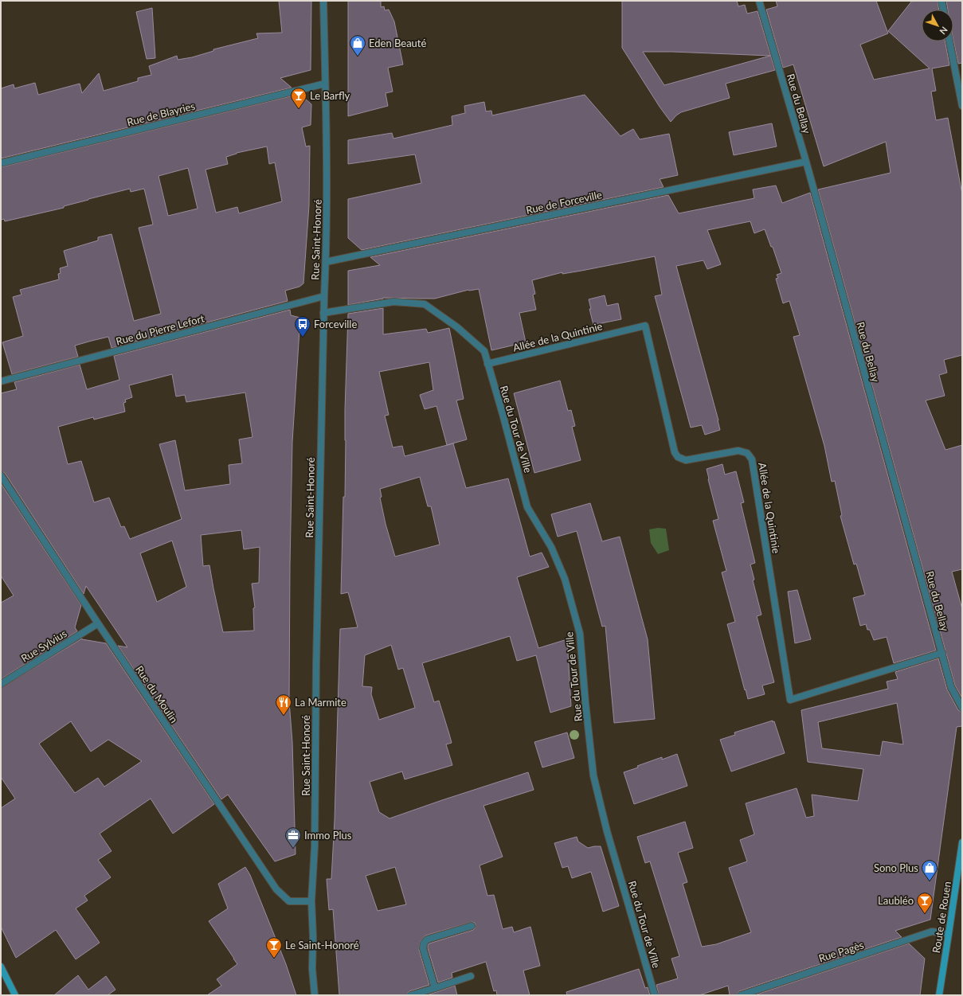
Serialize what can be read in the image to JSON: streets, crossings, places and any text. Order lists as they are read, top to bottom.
{
  "streets": {
    "main road": ["Route de Rouen"],
    "street": [
      "Rue du Bellay",
      "Rue de Blayries",
      "Rue de Forceville",
      "Rue Saint-Honoré",
      "Rue du Pierre Lefort",
      "Allée de la Quintinie",
      "Rue du Tour de Ville",
      "Rue Sylvius",
      "Rue du Moulin",
      "Rue Pagès"
    ]
  },
  "crossings": [
    ["Rue du Bellay", "Rue de Forceville"],
    ["Rue du Bellay", "Allée de la Quintinie"],
    ["Rue de Blayries", "Rue Saint-Honoré"],
    ["Rue de Forceville", "Rue Saint-Honoré"],
    ["Rue Saint-Honoré", "Rue du Pierre Lefort"],
    ["Rue Saint-Honoré", "Rue du Tour de Ville"],
    ["Rue Saint-Honoré", "Rue du Moulin"],
    ["Allée de la Quintinie", "Rue du Tour de Ville"],
    ["Rue Sylvius", "Rue du Moulin"],
    ["Route de Rouen", "Rue Pagès"]
  ],
  "places": {
    "shop": ["Eden Beauté", "Sono Plus"],
    "bar": ["Le Barfly", "Laubléo", "Le Saint-Honoré"],
    "bus stop": ["Forceville"],
    "restaurant": ["La Marmite"],
    "office": ["Immo Plus"]
  },
  "north": "bottom right"
}
